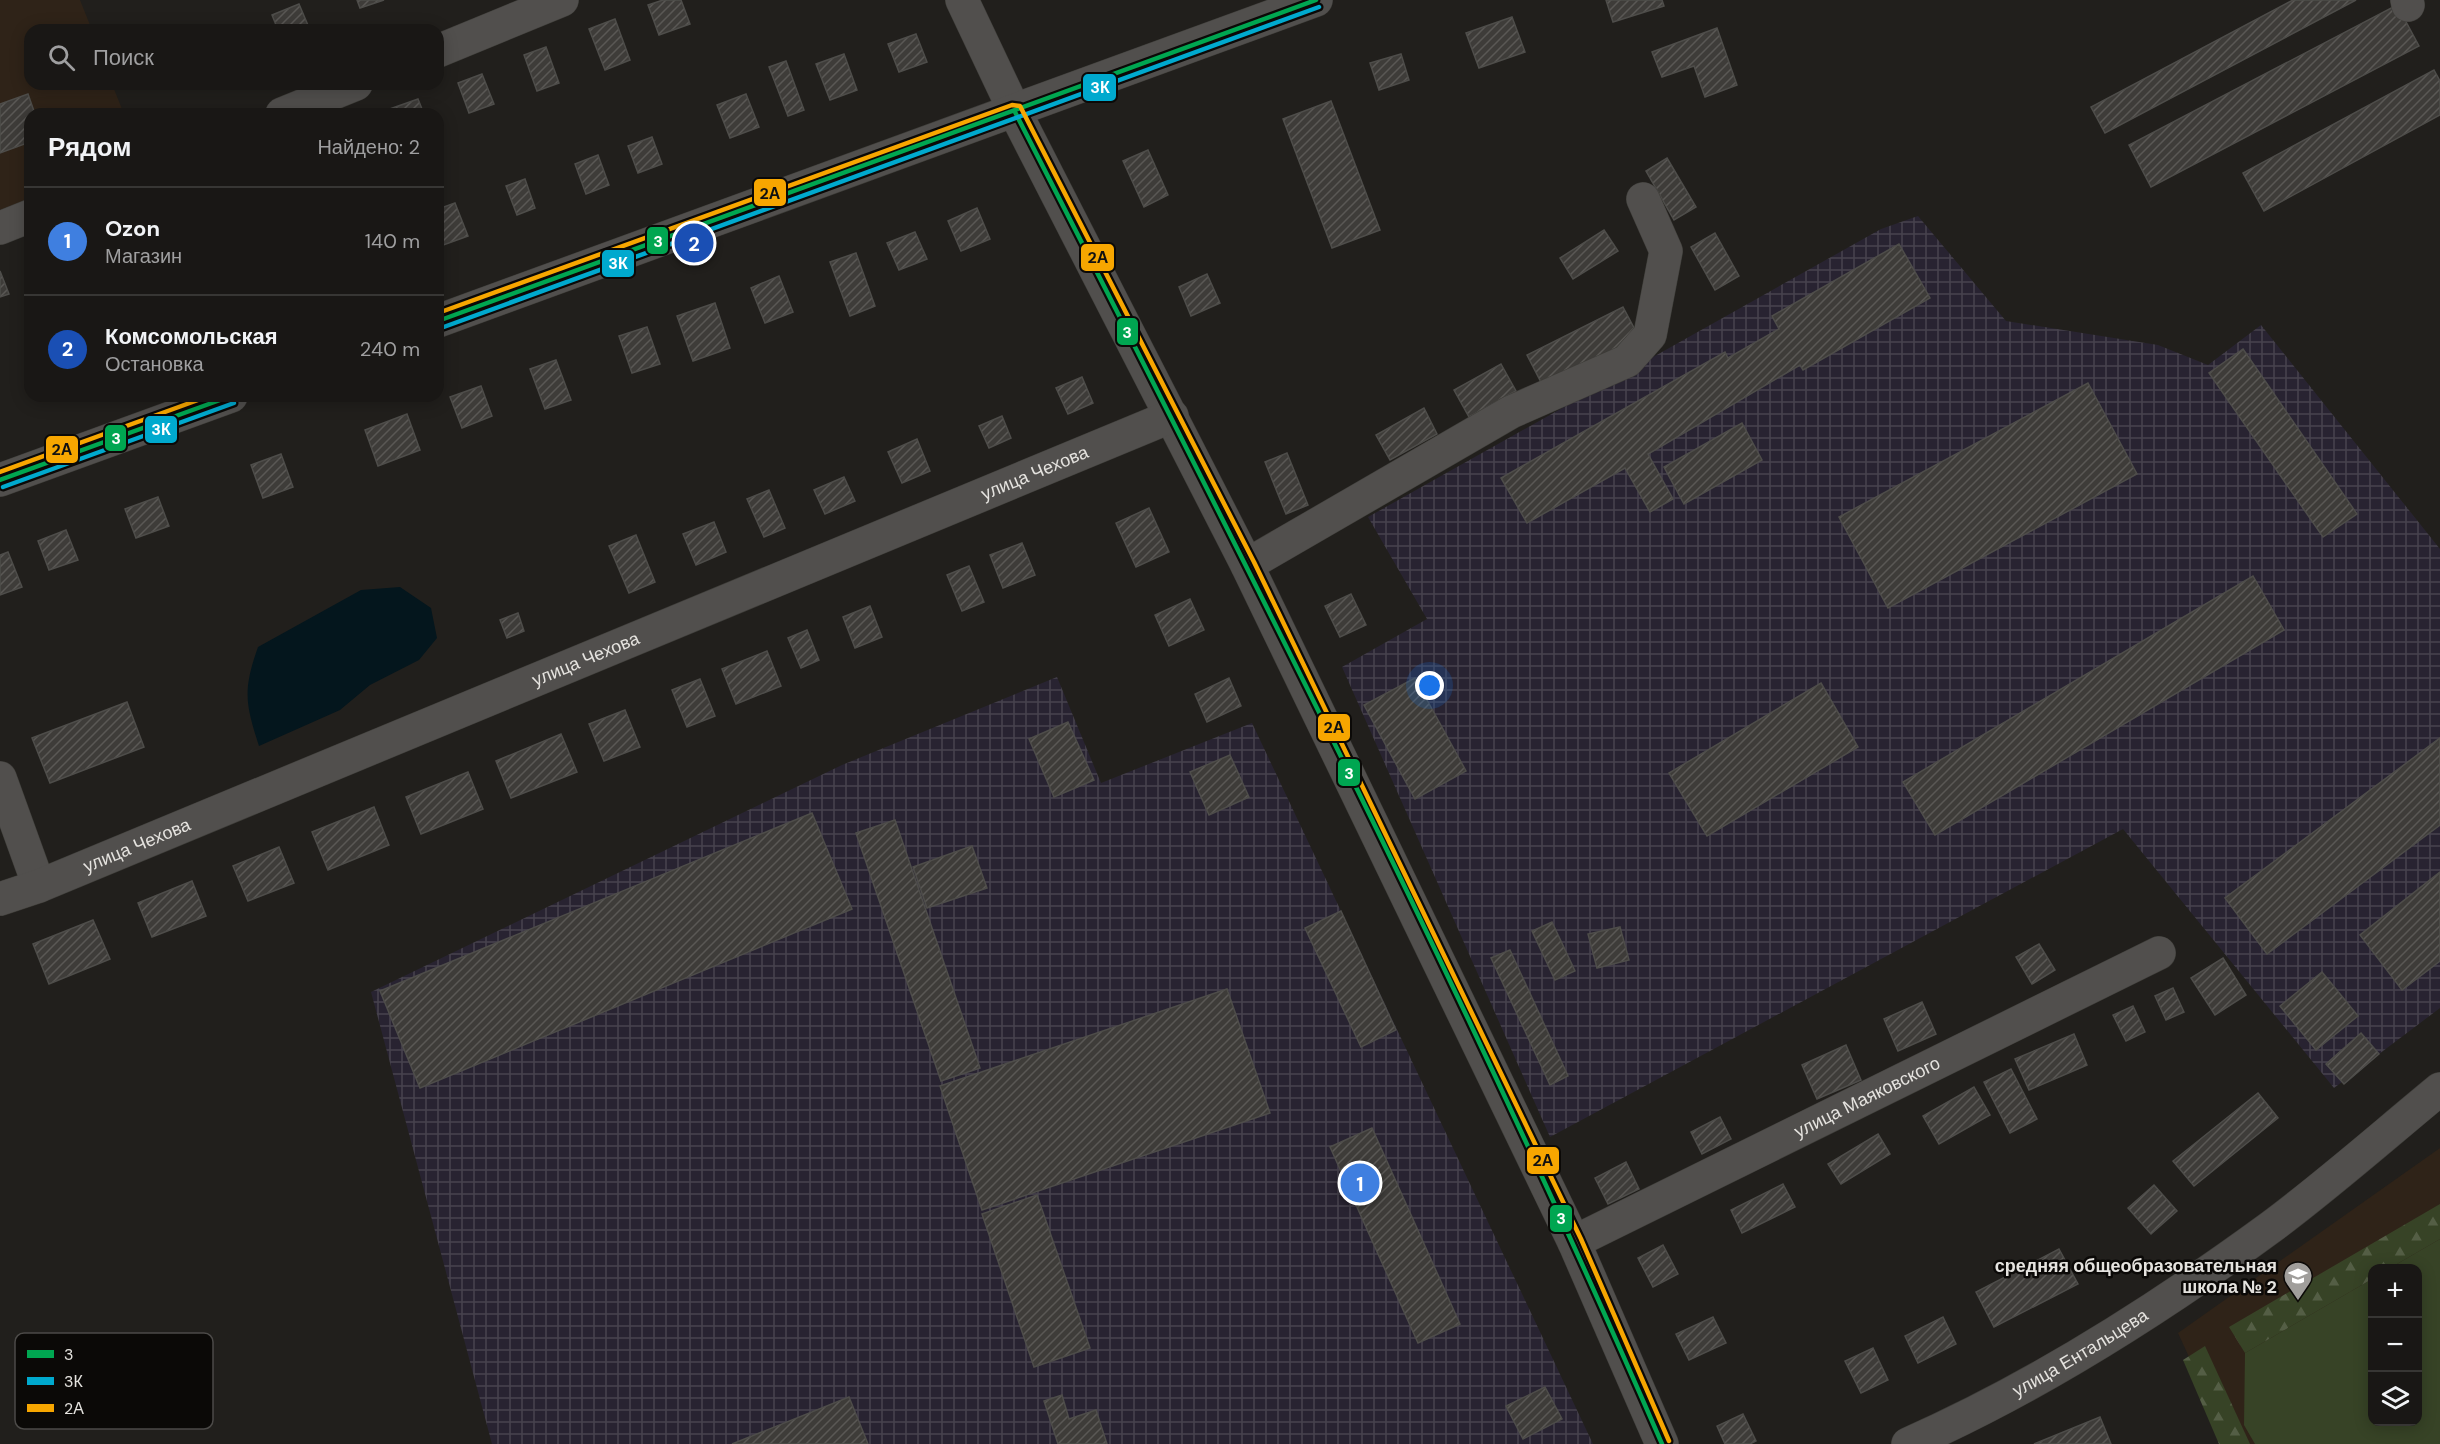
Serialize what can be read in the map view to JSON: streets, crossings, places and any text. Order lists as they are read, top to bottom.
{
  "streets": {
    "street": ["улица Чехова", "улица Маяковского", "улица Ентальцева"]
  },
  "places": {
    "school or university": ["средняя общеобразовательная школа № 2"]
  },
  "lines": ["transit line 3", "transit line 3К", "transit line 2А"],
  "legend": ["3", "3К", "2А"],
  "page": {
    "search": "Поиск",
    "heading": ["Рядом", "Найдено: 2"],
    "list": [
      {
        "mark": "1",
        "name": "Ozon",
        "note": "Магазин",
        "value": "140 m"
      },
      {
        "mark": "2",
        "name": "Комсомольская",
        "note": "Остановка",
        "value": "240 m"
      }
    ],
    "pins": ["2", "1"],
    "map_buttons": ["+", "−"]
  }
}
